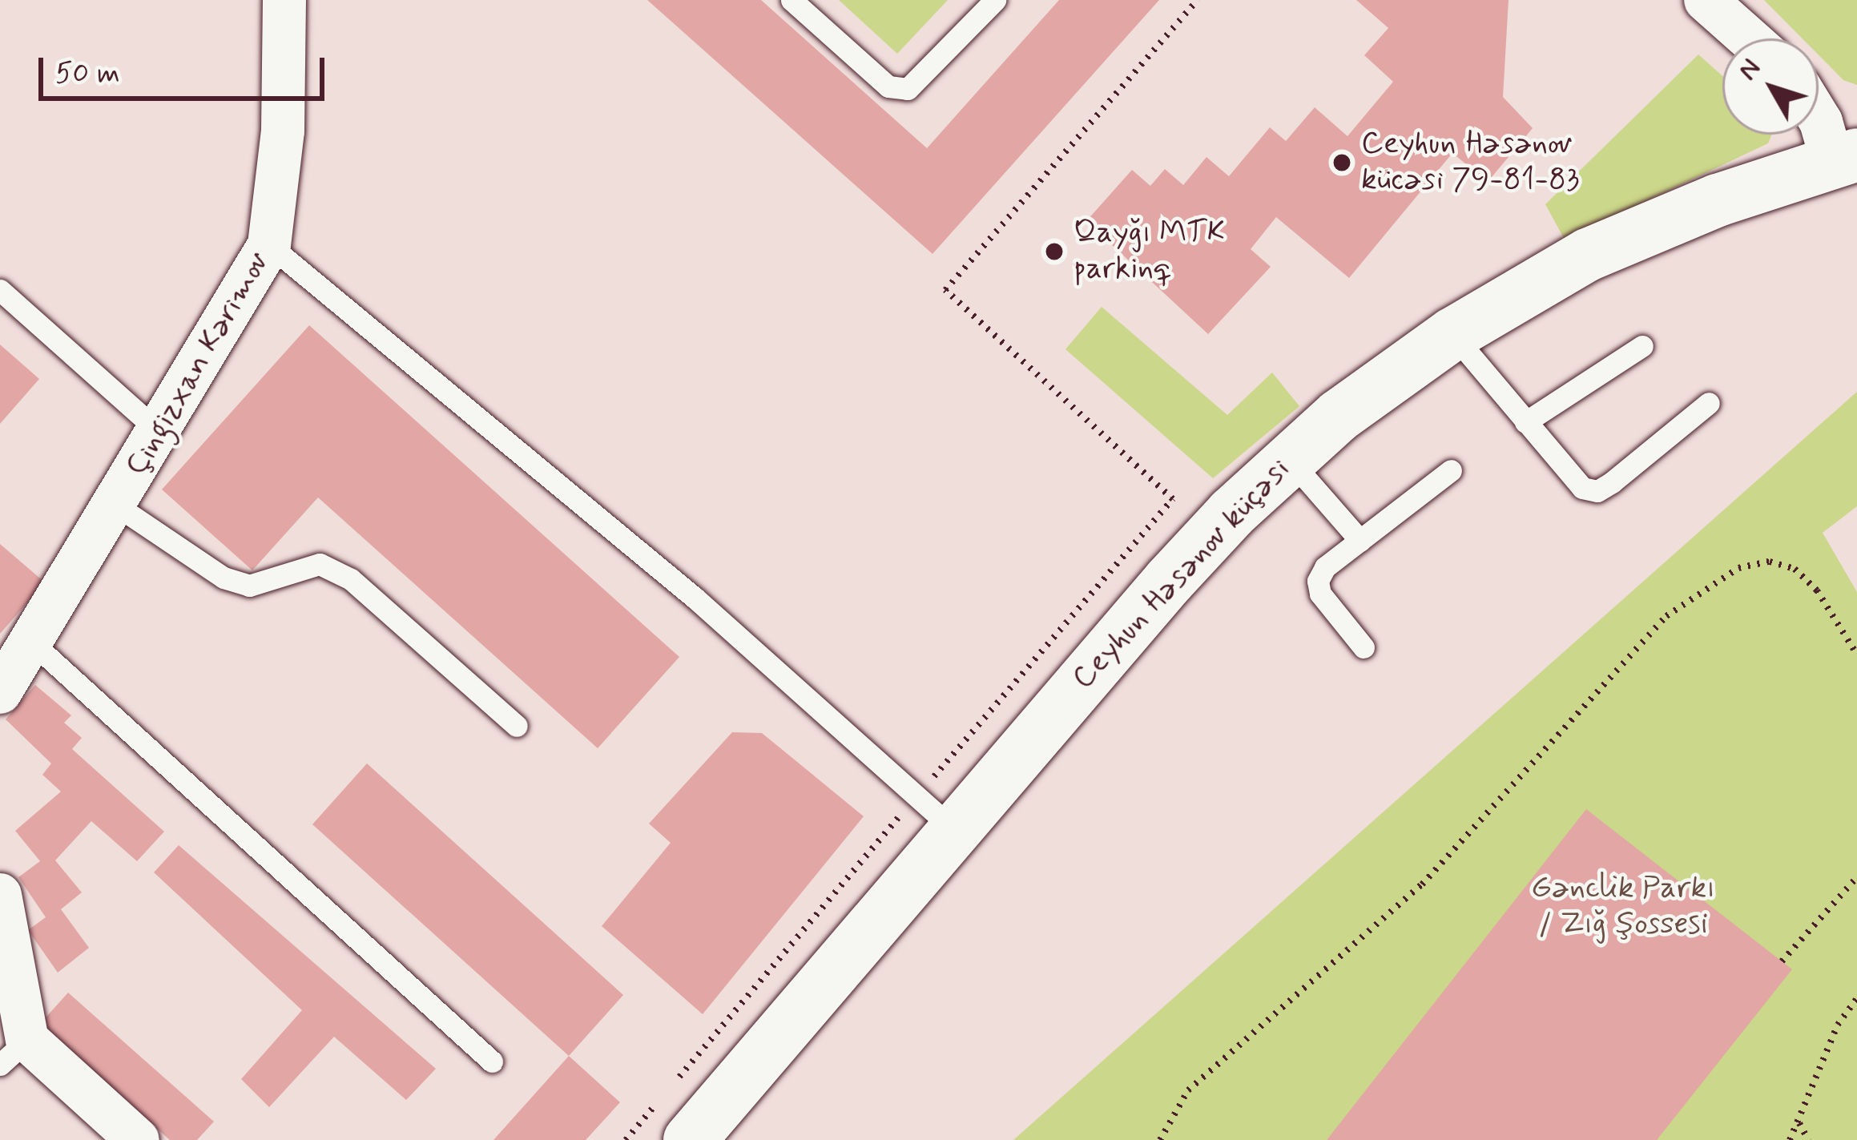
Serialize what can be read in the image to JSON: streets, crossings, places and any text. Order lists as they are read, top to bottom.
{
  "streets": {
    "main road": ["Ceyhun Həsənov küçəsi"],
    "street": ["Çingizxan Kərimov"]
  },
  "parks": ["Gənclik Parkı / Zığ şossesi"],
  "places": ["Ceyhun Həsənov kücəsi 79-81-83", "Qayğı MTK parkinq"],
  "scale_bar": "50 m",
  "north": "top left"
}
